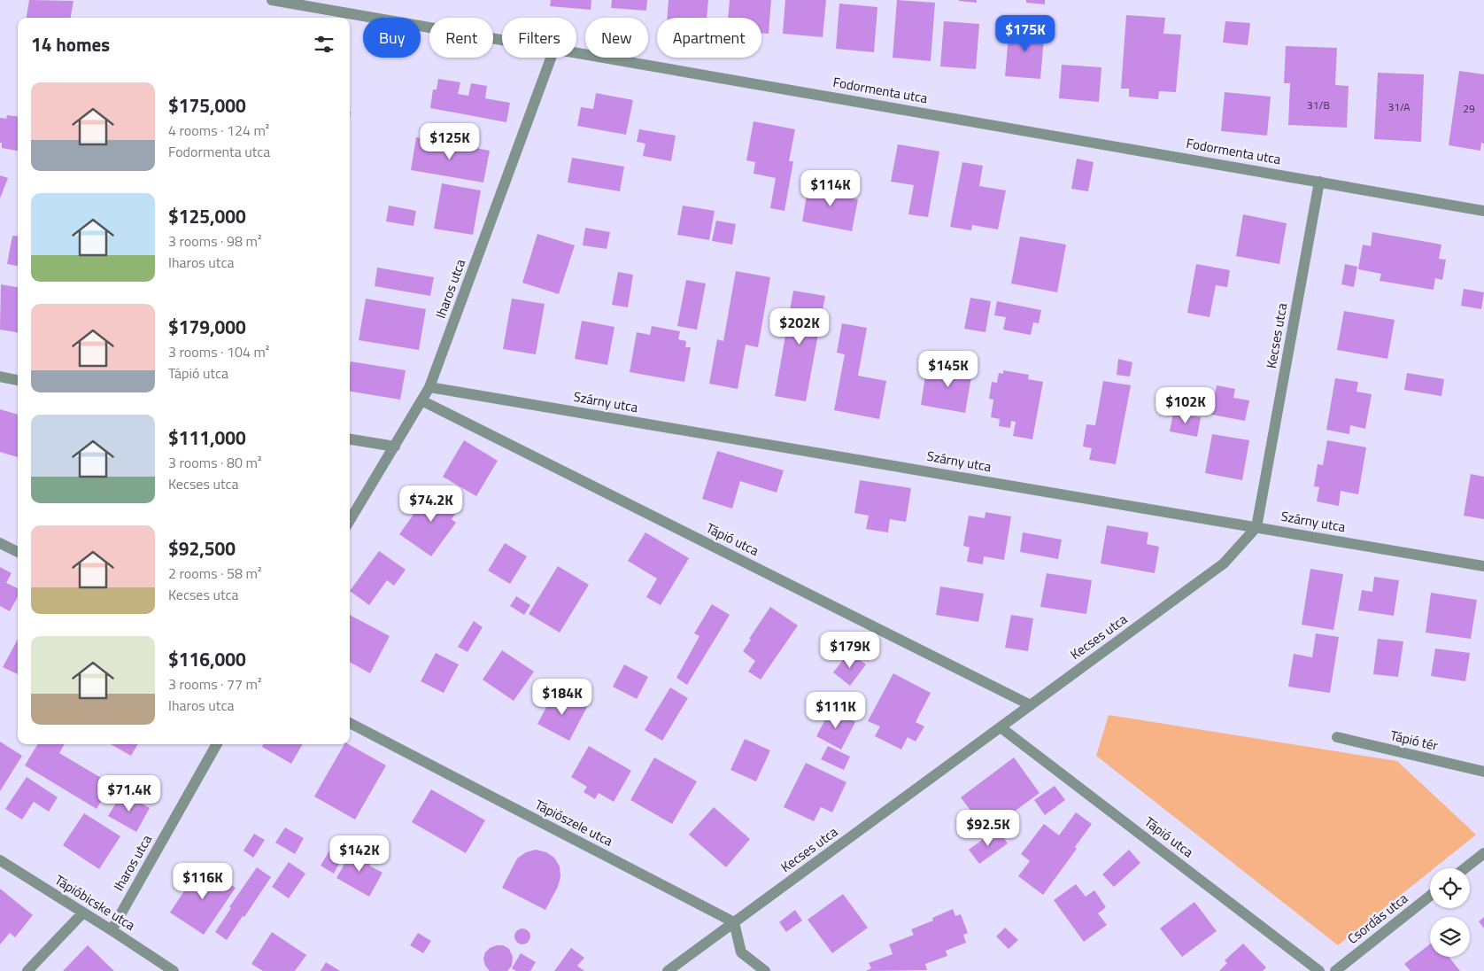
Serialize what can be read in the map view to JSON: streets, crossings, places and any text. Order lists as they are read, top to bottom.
{
  "streets": {
    "street": [
      "Fodormenta utca",
      "Iharos utca",
      "Kecses utca",
      "Szárny utca",
      "Tápió utca",
      "Tápió tér",
      "Tápiószele utca",
      "Tápióbicske utca",
      "Csordás utca"
    ]
  },
  "crossings": [
    ["Fodormenta utca", "Kecses utca"],
    ["Iharos utca", "Szárny utca"],
    ["Iharos utca", "Tápió utca"],
    ["Iharos utca", "Tápióbicske utca"],
    ["Kecses utca", "Szárny utca"],
    ["Kecses utca", "Tápió utca"],
    ["Kecses utca", "Tápiószele utca"]
  ],
  "house_numbers": ["31/B", "31/A", "29"],
  "page": {
    "price": [
      "$175K",
      "$125K",
      "$114K",
      "$202K",
      "$145K",
      "$102K",
      "$74.2K",
      "$179K",
      "$184K",
      "$111K",
      "$71.4K",
      "$92.5K",
      "$142K",
      "$116K"
    ],
    "chip": [
      "Buy",
      "Rent",
      "Filters",
      "New",
      "Apartment"
    ],
    "heading": "14 homes",
    "list": [
      {
        "name": "$175,000",
        "note": "4 rooms · 124 m² · Fodormenta utca"
      },
      {
        "name": "$125,000",
        "note": "3 rooms · 98 m² · Iharos utca"
      },
      {
        "name": "$179,000",
        "note": "3 rooms · 104 m² · Tápió utca"
      },
      {
        "name": "$111,000",
        "note": "3 rooms · 80 m² · Kecses utca"
      },
      {
        "name": "$92,500",
        "note": "2 rooms · 58 m² · Kecses utca"
      },
      {
        "name": "$116,000",
        "note": "3 rooms · 77 m² · Iharos utca"
      }
    ]
  }
}
